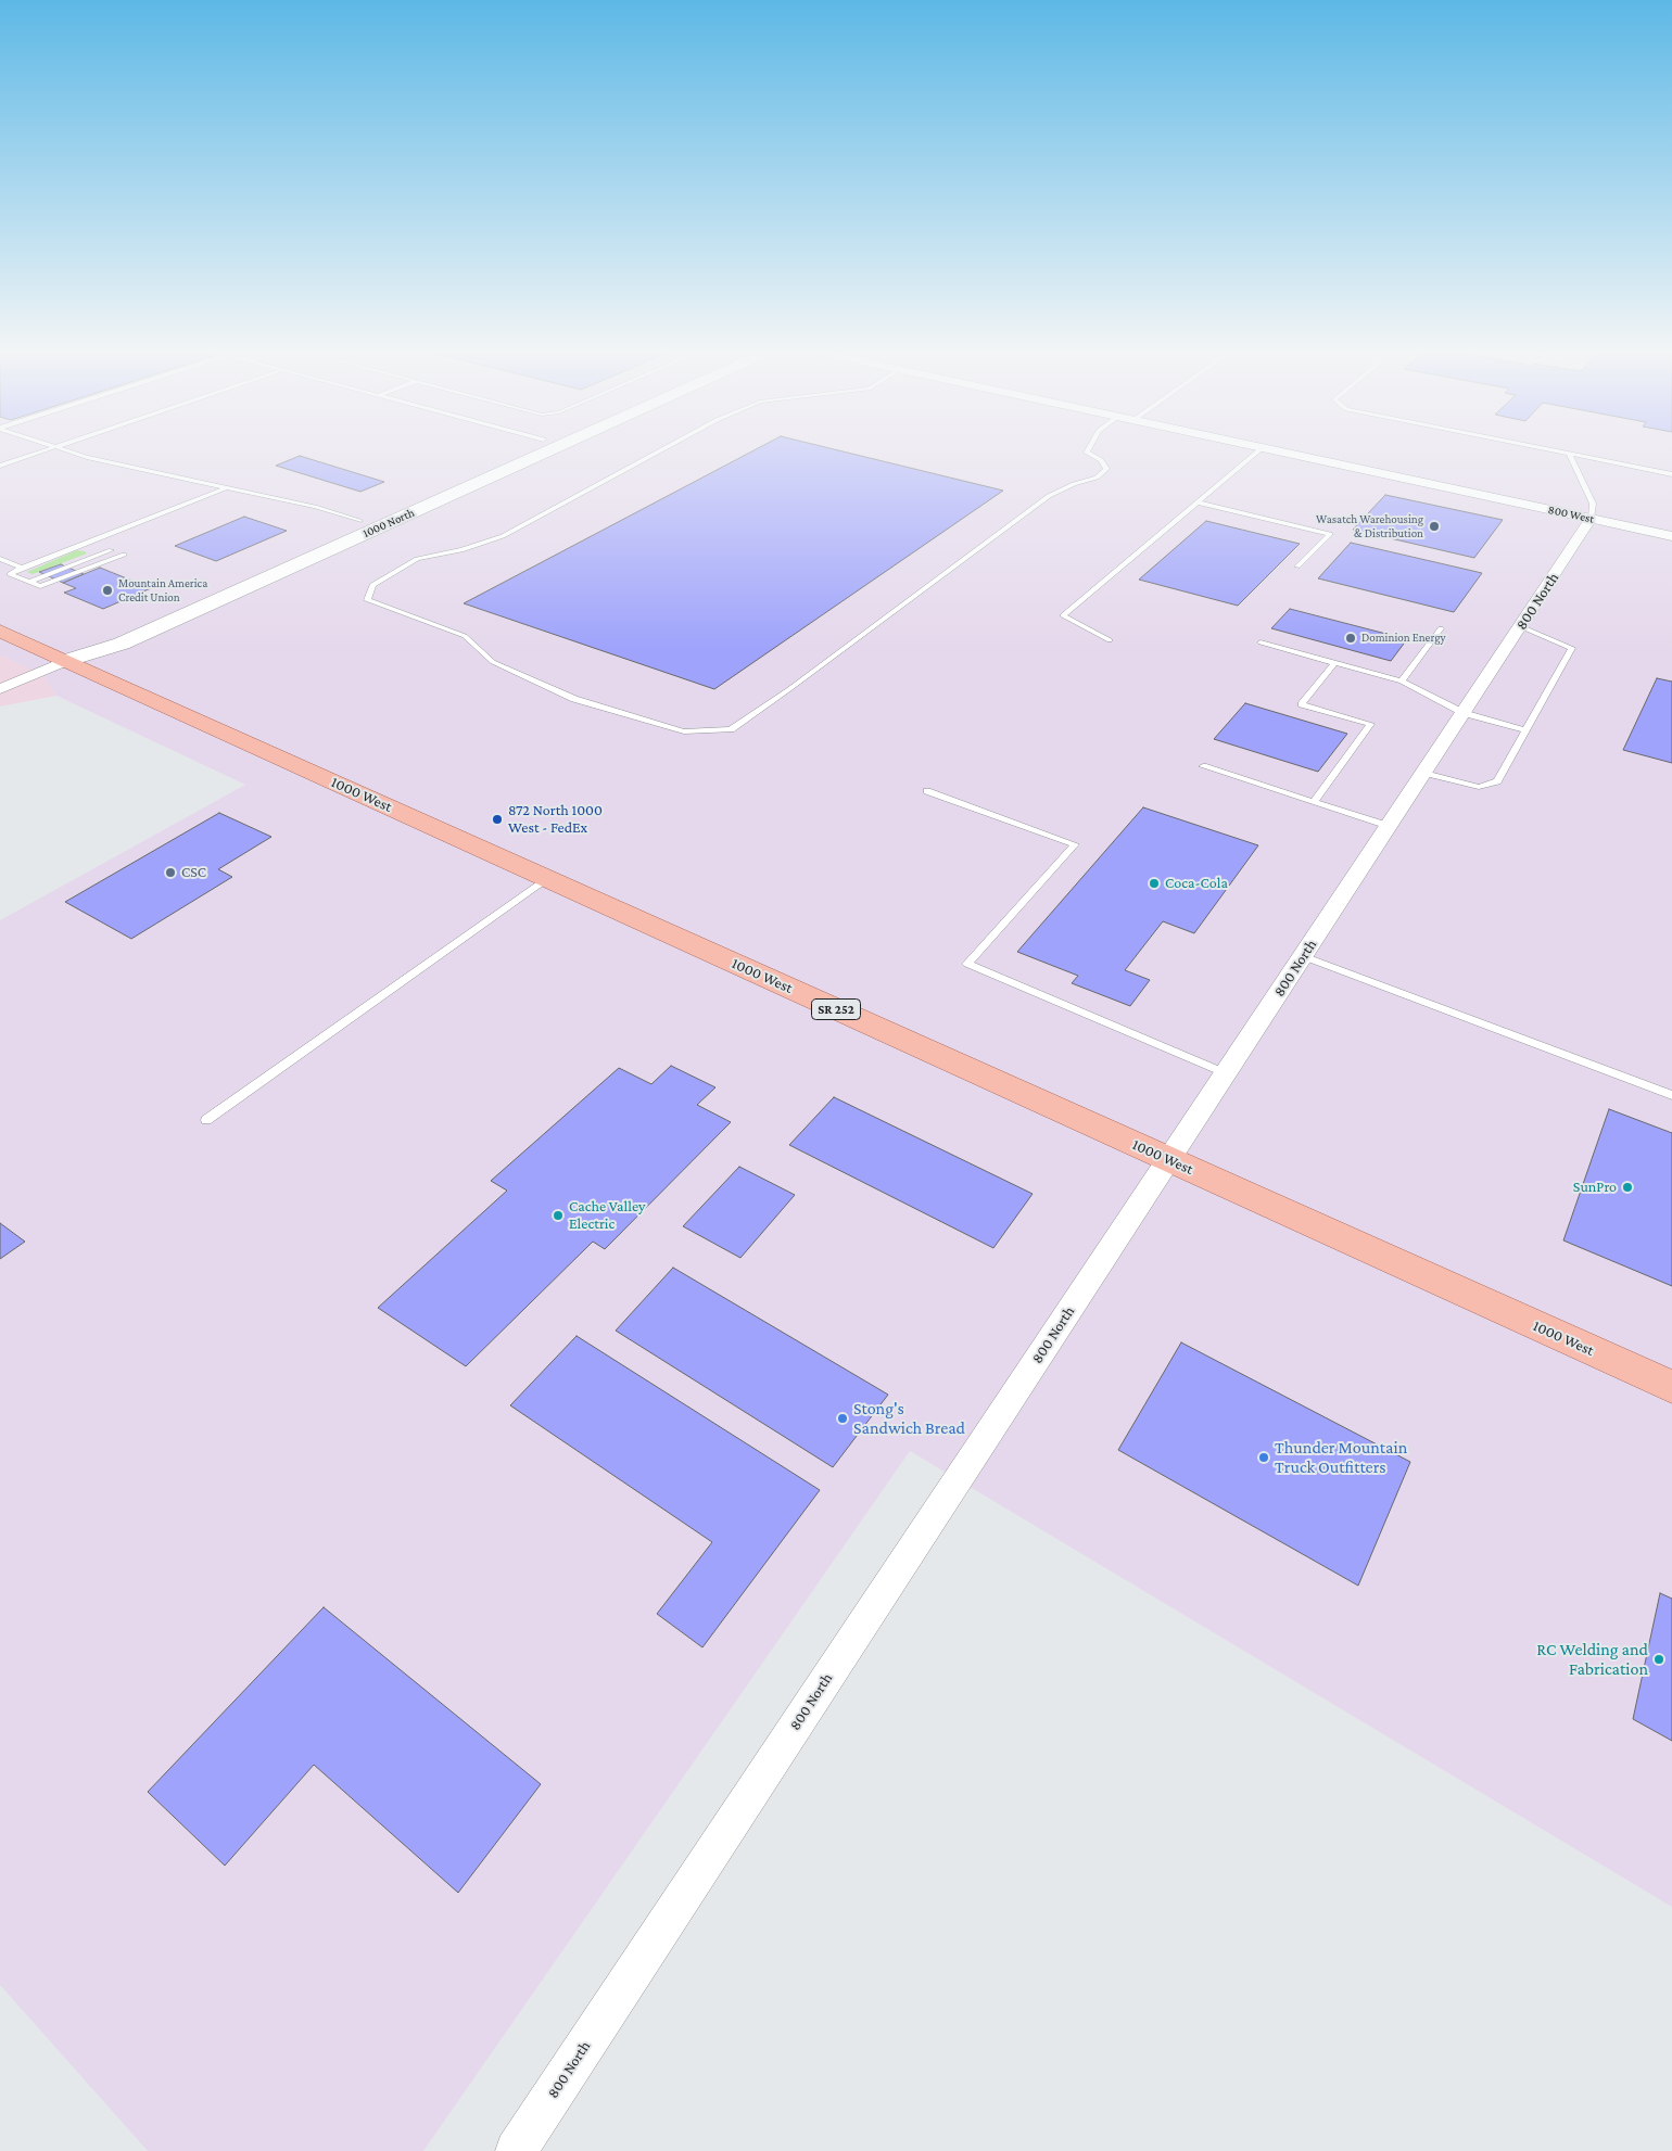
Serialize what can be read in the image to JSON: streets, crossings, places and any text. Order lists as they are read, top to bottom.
{
  "streets": {
    "main road": ["1000 West", "SR 252"],
    "street": ["800 West", "1000 North", "800 North"]
  },
  "crossings": [
    ["800 West", "800 North"],
    ["1000 North", "1000 West"],
    ["800 North", "1000 West"]
  ],
  "places": [
    "Wasatch Warehousing & Distribution",
    "Mountain America Credit Union",
    "Dominion Energy",
    "872 North 1000 West - FedEx",
    "CSC",
    "Coca-Cola",
    "SunPro",
    "Cache Valley Electric",
    "Stong's Sandwich Bread",
    "Thunder Mountain Truck Outfitters",
    "RC Welding and Fabrication"
  ]
}
